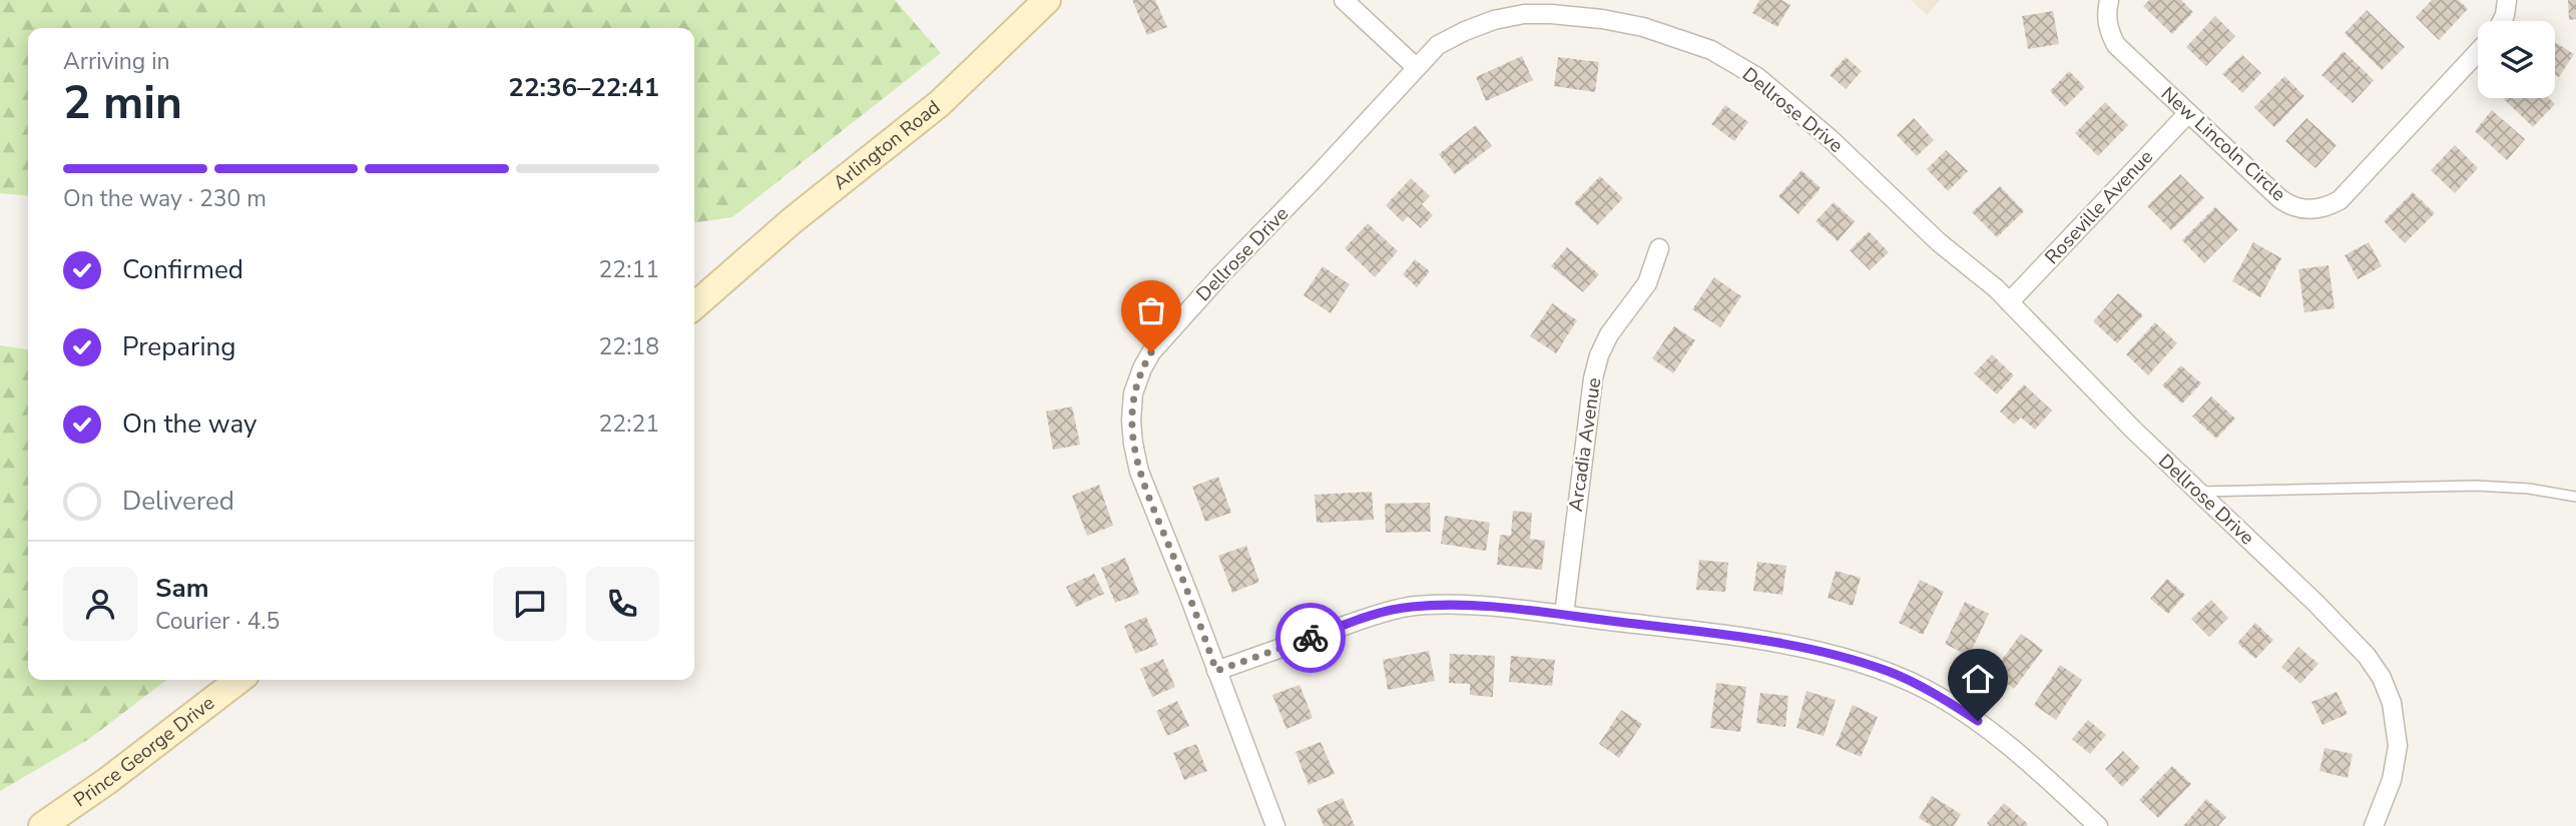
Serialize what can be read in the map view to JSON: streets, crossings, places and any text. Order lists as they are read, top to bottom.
{
  "streets": {
    "main road": ["Arlington Road", "Prince George Drive"],
    "street": [
      "Dellrose Drive",
      "New Lincoln Circle",
      "Roseville Avenue",
      "Arcadia Avenue"
    ]
  },
  "crossings": [
    ["Dellrose Drive", "Roseville Avenue"],
    ["New Lincoln Circle", "Roseville Avenue"]
  ],
  "page": {
    "heading": ["2 min", "Arriving in", "22:36–22:41"],
    "panel": ["Sam", "Courier · 4.5"],
    "bar": "On the way · 230 m",
    "list": [
      ["Confirmed", "22:11"],
      ["Preparing", "22:18"],
      ["On the way", "22:21"],
      "Delivered"
    ]
  }
}
